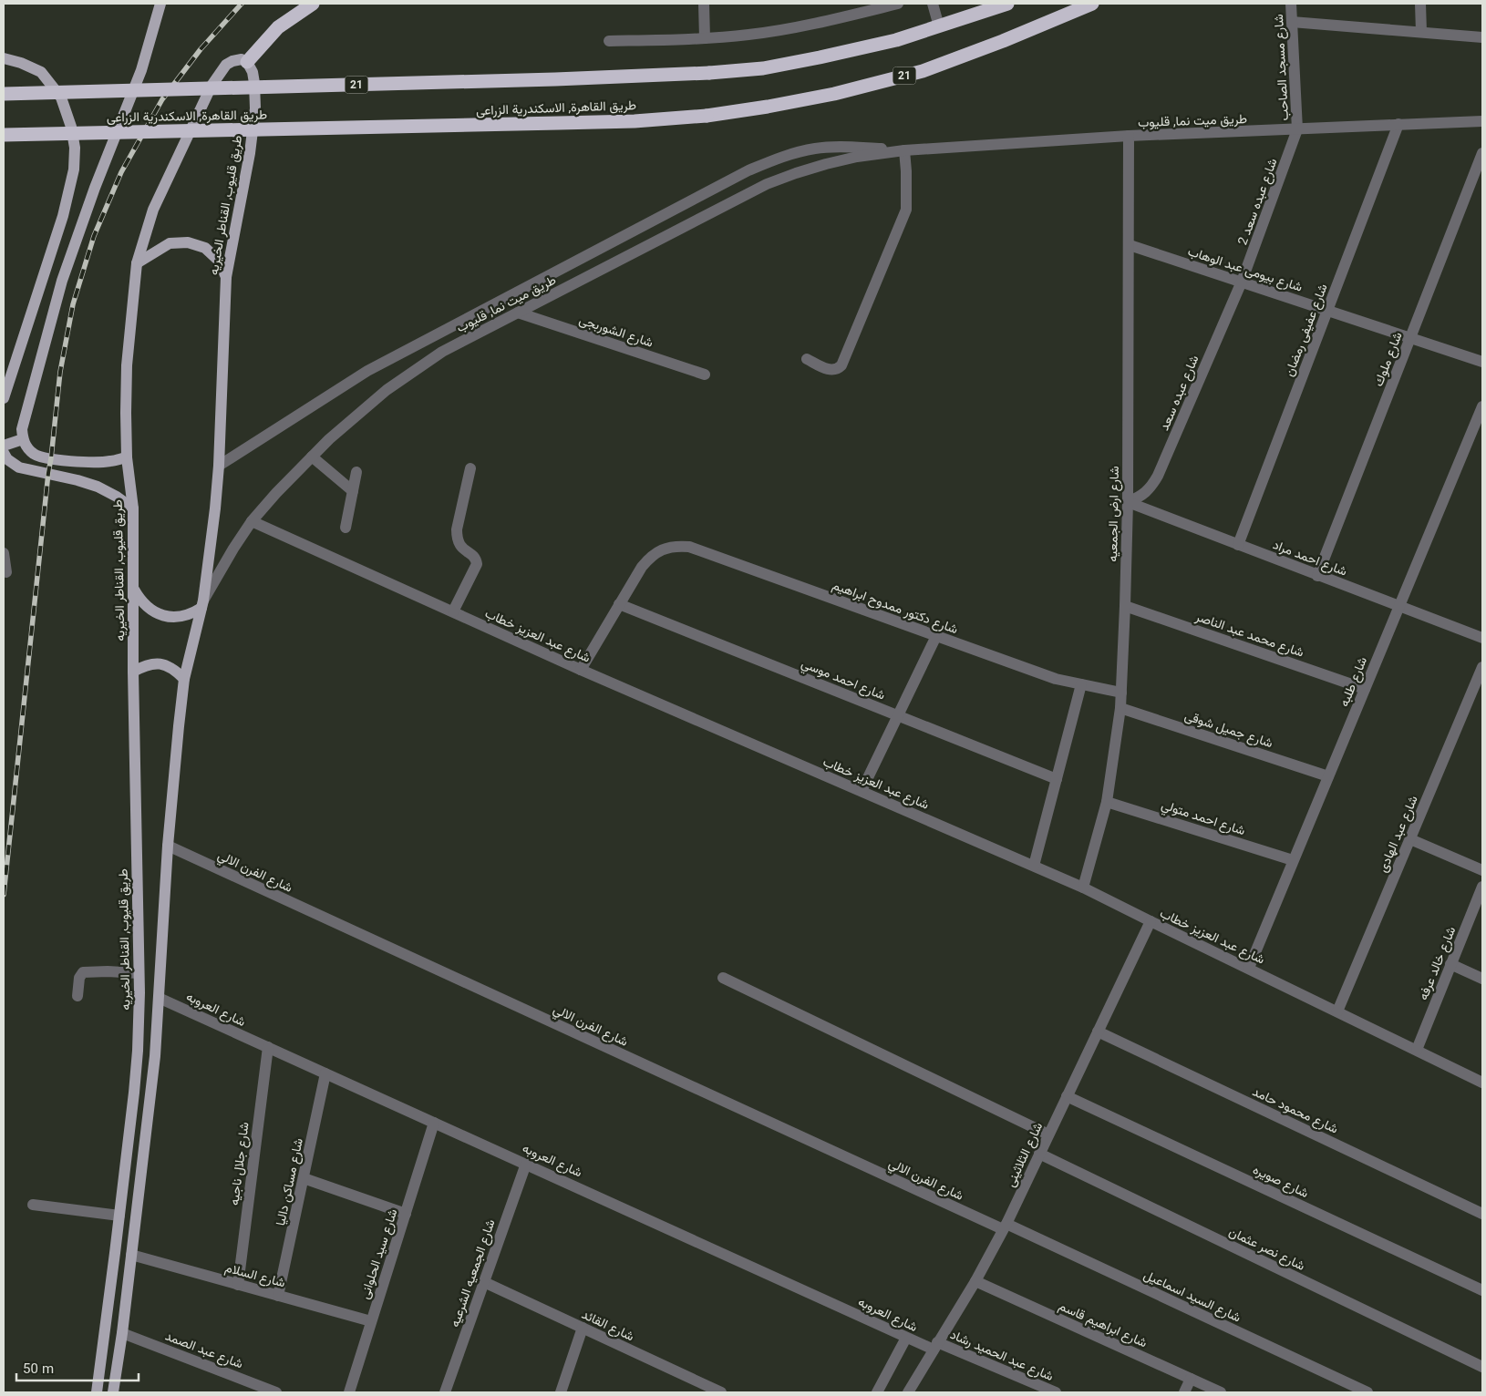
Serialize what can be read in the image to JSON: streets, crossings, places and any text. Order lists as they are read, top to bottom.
{
  "streets": {
    "highway": ["21", "طريق القاهرة, الاسكندرية الزراعى"],
    "main road": ["طريق قليوب, القناطر الخيريه"],
    "street": [
      "شارع مسجد الصاحب",
      "طريق ميت نما, قليوب",
      "شارع عبده سعد 2",
      "شارع بيومى عبد الوهاب",
      "شارع عفيفى رمضان",
      "شارع الشوربجى",
      "شارع ملوك",
      "شارع عبده سعد",
      "شارع ارض الجمعيه",
      "شارع احمد مراد",
      "شارع دكتور ممدوح ابراهيم",
      "شارع محمد عبد الناصر",
      "شارع عبد العزيز خطاب",
      "شارع احمد موسي",
      "شارع طلبه",
      "شارع جميل شوقى",
      "شارع احمد متولي",
      "شارع عبد الهادى",
      "شارع الفرن الالي",
      "شارع خالد عرفه",
      "شارع العروبه",
      "شارع محمود حامد",
      "شارع الثلاثينى",
      "شارع جلال ناجيه",
      "شارع صويره",
      "شارع مساكن داليا",
      "شارع نصر عثمان",
      "شارع سيد الحلوانى",
      "شارع الجمعيه الشرعيه",
      "شارع السلام",
      "شارع السيد اسماعيل",
      "شارع ابراهيم قاسم",
      "شارع القائد",
      "شارع عبد الصمد",
      "شارع عبد الحميد رشاد"
    ]
  },
  "crossings": [
    ["شارع مسجد الصاحب", "طريق ميت نما, قليوب"],
    ["شارع مسجد الصاحب", "شارع عبده سعد 2"],
    ["طريق ميت نما, قليوب", "شارع عبده سعد 2"],
    ["طريق ميت نما, قليوب", "طريق قليوب, القناطر الخيريه"],
    ["طريق ميت نما, قليوب", "شارع عفيفى رمضان"],
    ["طريق ميت نما, قليوب", "شارع الشوربجى"],
    ["طريق ميت نما, قليوب", "شارع ارض الجمعيه"],
    ["طريق ميت نما, قليوب", "شارع عبد العزيز خطاب"],
    ["شارع عبده سعد 2", "شارع بيومى عبد الوهاب"],
    ["شارع عبده سعد 2", "شارع عبده سعد"],
    ["طريق قليوب, القناطر الخيريه", "شارع الفرن الالي"],
    ["طريق قليوب, القناطر الخيريه", "شارع العروبه"],
    ["طريق قليوب, القناطر الخيريه", "شارع السلام"],
    ["طريق قليوب, القناطر الخيريه", "شارع عبد الصمد"],
    ["شارع بيومى عبد الوهاب", "شارع عفيفى رمضان"],
    ["شارع بيومى عبد الوهاب", "شارع ملوك"],
    ["شارع بيومى عبد الوهاب", "شارع عبده سعد"],
    ["شارع بيومى عبد الوهاب", "شارع ارض الجمعيه"],
    ["شارع عفيفى رمضان", "شارع احمد مراد"],
    ["شارع ملوك", "شارع احمد مراد"],
    ["شارع عبده سعد", "شارع ارض الجمعيه"],
    ["شارع عبده سعد", "شارع احمد مراد"],
    ["شارع ارض الجمعيه", "شارع احمد مراد"],
    ["شارع ارض الجمعيه", "شارع دكتور ممدوح ابراهيم"],
    ["شارع ارض الجمعيه", "شارع محمد عبد الناصر"],
    ["شارع ارض الجمعيه", "شارع عبد العزيز خطاب"],
    ["شارع ارض الجمعيه", "شارع جميل شوقى"],
    ["شارع ارض الجمعيه", "شارع احمد متولي"],
    ["شارع احمد مراد", "شارع طلبه"],
    ["شارع دكتور ممدوح ابراهيم", "شارع احمد موسي"],
    ["شارع محمد عبد الناصر", "شارع طلبه"],
    ["شارع عبد العزيز خطاب", "شارع طلبه"],
    ["شارع عبد العزيز خطاب", "شارع عبد الهادى"],
    ["شارع عبد العزيز خطاب", "شارع خالد عرفه"],
    ["شارع عبد العزيز خطاب", "شارع الثلاثينى"],
    ["شارع طلبه", "شارع جميل شوقى"],
    ["شارع طلبه", "شارع احمد متولي"],
    ["شارع الفرن الالي", "شارع الثلاثينى"],
    ["شارع الفرن الالي", "شارع السيد اسماعيل"],
    ["شارع العروبه", "شارع الثلاثينى"],
    ["شارع العروبه", "شارع جلال ناجيه"],
    ["شارع العروبه", "شارع مساكن داليا"],
    ["شارع العروبه", "شارع سيد الحلوانى"],
    ["شارع العروبه", "شارع الجمعيه الشرعيه"],
    ["شارع العروبه", "شارع عبد الحميد رشاد"],
    ["شارع محمود حامد", "شارع الثلاثينى"],
    ["شارع الثلاثينى", "شارع صويره"],
    ["شارع الثلاثينى", "شارع نصر عثمان"],
    ["شارع الثلاثينى", "شارع السيد اسماعيل"],
    ["شارع الثلاثينى", "شارع ابراهيم قاسم"],
    ["شارع الثلاثينى", "شارع عبد الحميد رشاد"],
    ["شارع جلال ناجيه", "شارع السلام"],
    ["شارع مساكن داليا", "شارع السلام"],
    ["شارع سيد الحلوانى", "شارع السلام"],
    ["شارع الجمعيه الشرعيه", "شارع القائد"]
  ],
  "scale_bar": "50 m"
}
